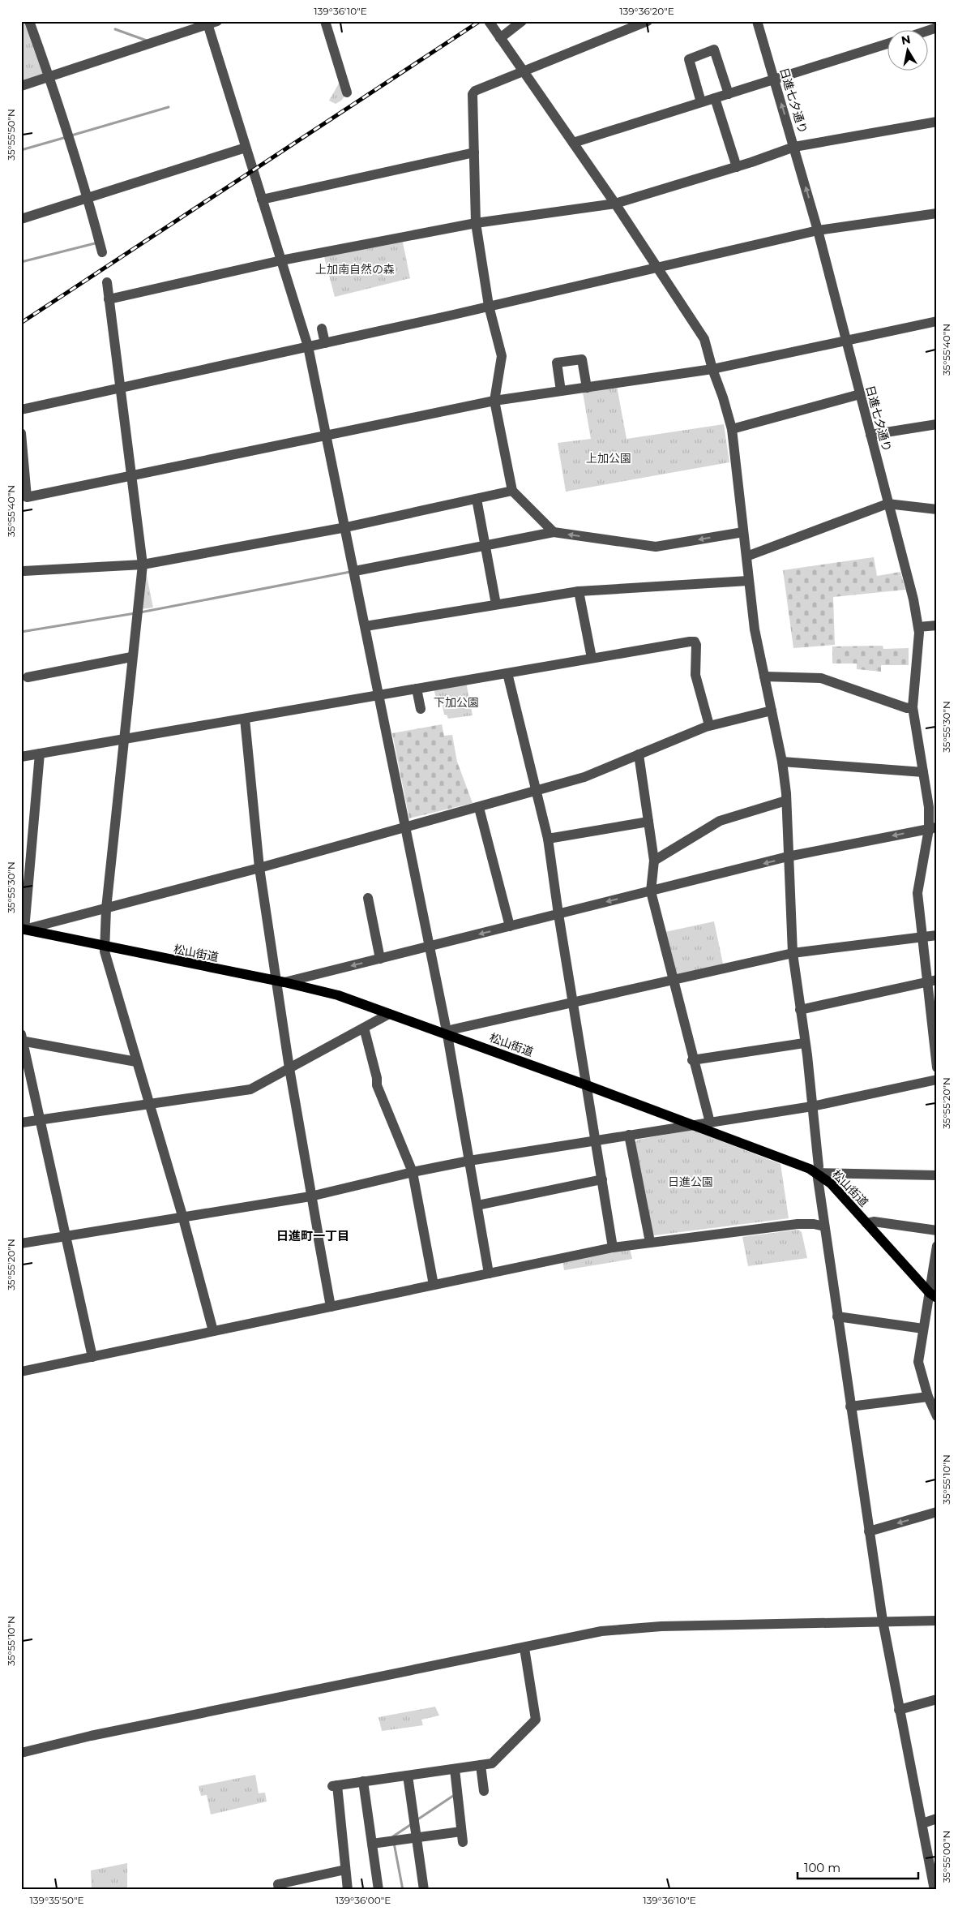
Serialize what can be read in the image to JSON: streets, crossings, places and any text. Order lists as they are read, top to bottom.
{
  "streets": {
    "main road": ["松山街道"],
    "street": ["日進七夕通り"]
  },
  "districts": ["日進町一丁目"],
  "parks": [
    "上加南自然の森",
    "上加公園",
    "下加公園",
    "日進公園"
  ],
  "scale_bar": "100 m",
  "north": "top",
  "coordinates": [
    "139°36'10\"E",
    "139°36'20\"E",
    "35°55'50\"N",
    "35°55'40\"N",
    "35°55'30\"N",
    "35°55'20\"N",
    "35°55'10\"N",
    "35°55'00\"N",
    "139°35'50\"E",
    "139°36'00\"E"
  ]
}
